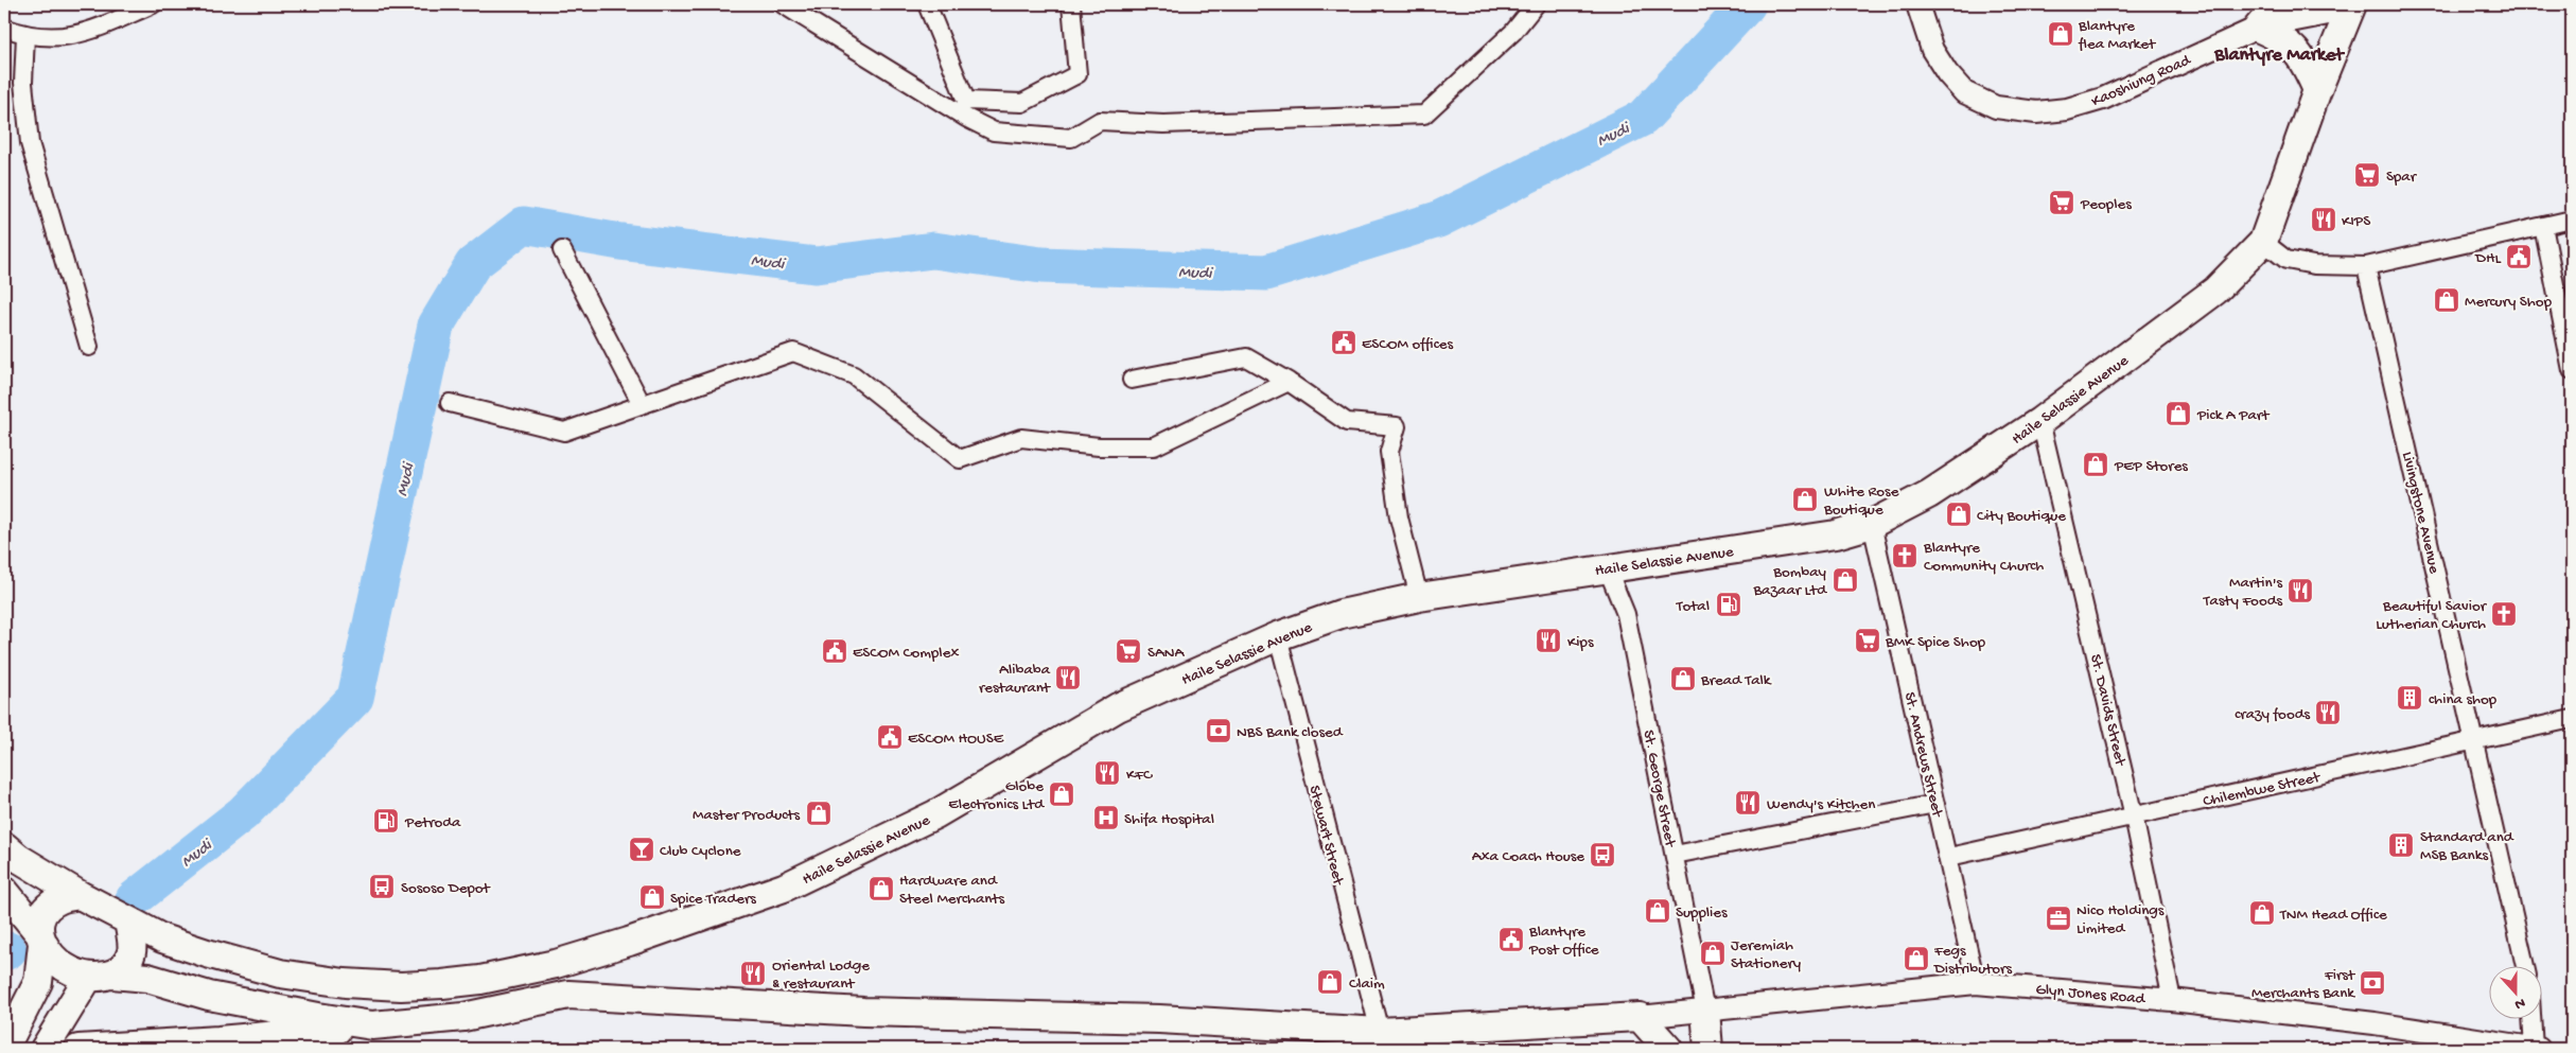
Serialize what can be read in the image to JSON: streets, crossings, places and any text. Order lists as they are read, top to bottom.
{
  "streets": {
    "highway": ["Haile Selassie Avenue"],
    "street": [
      "Kaoshiung Road",
      "Livingstone Avenue",
      "St. Davids Street",
      "St. Andrews Street",
      "St. George Street",
      "Chilembwe Street",
      "Stewart Street",
      "Glyn Jones Road"
    ]
  },
  "crossings": [
    ["Kaoshiung Road", "Haile Selassie Avenue"],
    ["Haile Selassie Avenue", "St. Davids Street"],
    ["Haile Selassie Avenue", "St. Andrews Street"],
    ["Haile Selassie Avenue", "St. George Street"],
    ["Haile Selassie Avenue", "Stewart Street"],
    ["Livingstone Avenue", "Chilembwe Street"],
    ["St. Davids Street", "Chilembwe Street"],
    ["St. Davids Street", "Glyn Jones Road"],
    ["St. Andrews Street", "Chilembwe Street"],
    ["St. Andrews Street", "Glyn Jones Road"],
    ["St. George Street", "Glyn Jones Road"]
  ],
  "districts": ["Blantyre Market"],
  "water": ["Mudi"],
  "places": {
    "shop": [
      "Blantyre flea Market",
      "Mercury Shop",
      "Pick A Part",
      "PEP Stores",
      "White Rose Boutique",
      "City Boutique",
      "Bombay Bazaar Ltd",
      "Bread Talk",
      "Globe Electronics Ltd",
      "Master Products",
      "Hardware and Steel Merchants",
      "Spice Traders",
      "Supplies",
      "TNM Head Office",
      "Jeremiah Stationery",
      "Fegs Distributors",
      "Claim"
    ],
    "supermarket": [
      "Spar",
      "Peoples",
      "BMK Spice Shop",
      "SANA"
    ],
    "restaurant": [
      "KIPS",
      "Martin's Tasty Foods",
      "Kips",
      "Alibaba restaurant",
      "crazy foods",
      "KFC",
      "Wendy's Kitchen",
      "Oriental Lodge & restaurant"
    ],
    "public building": [
      "DHL",
      "ESCOM offices",
      "ESCOM Complex",
      "ESCOM HOUSE",
      "Blantyre Post Office"
    ],
    "church": ["Blantyre Community Church", "Beautiful Savior Lutherian Church"],
    "fuel station": ["Total", "Petroda"],
    "building": ["china shop", "Standard and MSB Banks"],
    "bank": ["NBS Bank closed", "First Merchants Bank"],
    "hospital": ["Shifa Hospital"],
    "bar": ["Club Cyclone"],
    "bus stop": ["Axa Coach House", "Sososo Depot"],
    "office": ["Nico Holdings Limited"]
  },
  "north": "bottom"
}
